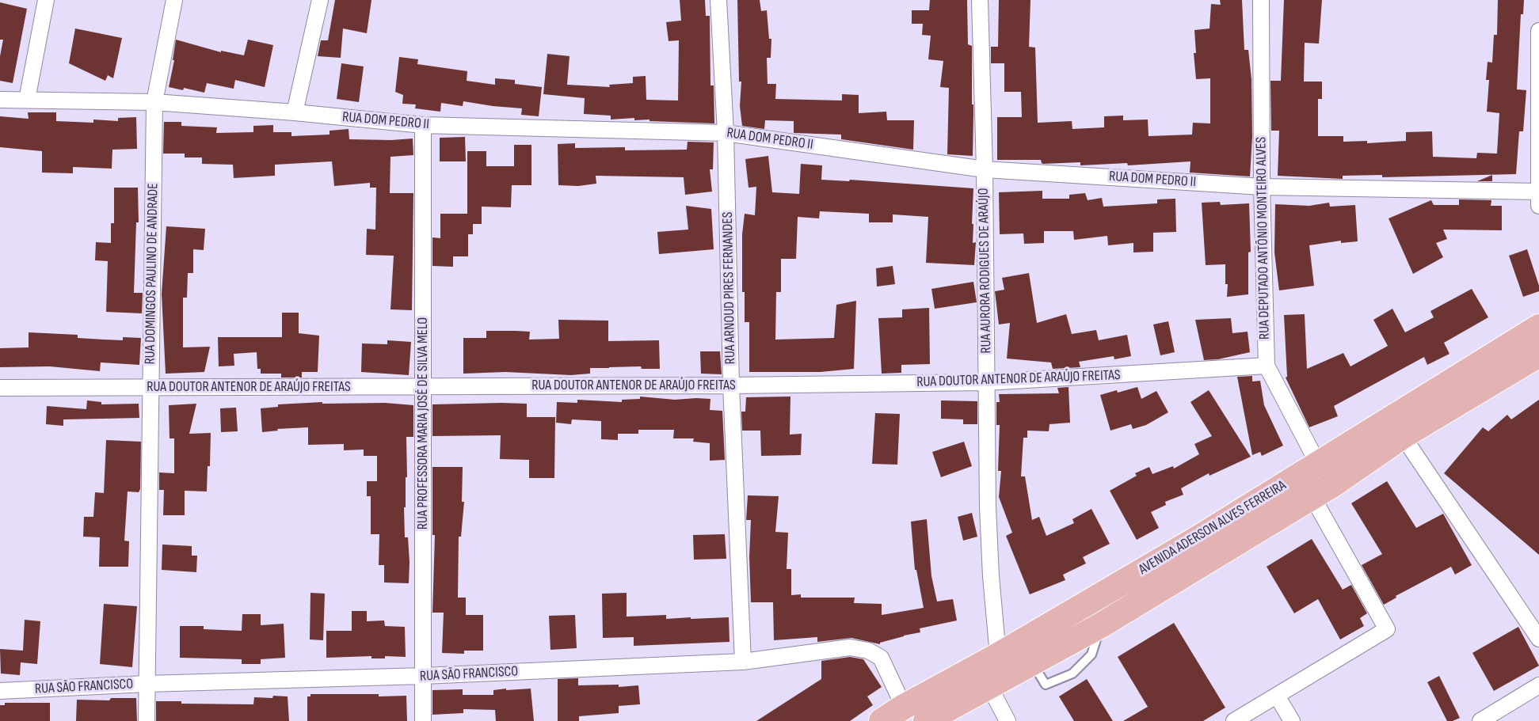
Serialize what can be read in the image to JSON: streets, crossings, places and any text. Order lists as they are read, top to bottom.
{
  "streets": {
    "main road": ["AVENIDA ADERSON ALVES FERREIRA"],
    "street": [
      "RUA DOM PEDRO II",
      "RUA DEPUTADO ANTÔNIO MONTEIRO ALVES",
      "RUA AURORA RODIGUES DE ARAÚJO",
      "RUA DOMINGOS PAULINO DE ANDRADE",
      "RUA ARNOUD PIRES FERNANDES",
      "RUA DOUTOR ANTENOR DE ARAÚJO FREITAS",
      "RUA PROFESSORA MARIA JOSÉ DE SILVA MELO",
      "RUA SÃO FRANCISCO"
    ]
  },
  "crossings": [
    ["RUA DOM PEDRO II", "RUA DEPUTADO ANTÔNIO MONTEIRO ALVES"],
    ["RUA DOM PEDRO II", "RUA AURORA RODIGUES DE ARAÚJO"],
    ["RUA DOM PEDRO II", "RUA DOMINGOS PAULINO DE ANDRADE"],
    ["RUA DOM PEDRO II", "RUA ARNOUD PIRES FERNANDES"],
    ["RUA DOM PEDRO II", "RUA PROFESSORA MARIA JOSÉ DE SILVA MELO"],
    ["RUA DEPUTADO ANTÔNIO MONTEIRO ALVES", "RUA DOUTOR ANTENOR DE ARAÚJO FREITAS"],
    ["RUA DEPUTADO ANTÔNIO MONTEIRO ALVES", "AVENIDA ADERSON ALVES FERREIRA"],
    ["RUA AURORA RODIGUES DE ARAÚJO", "RUA DOUTOR ANTENOR DE ARAÚJO FREITAS"],
    ["RUA AURORA RODIGUES DE ARAÚJO", "AVENIDA ADERSON ALVES FERREIRA"],
    ["RUA DOMINGOS PAULINO DE ANDRADE", "RUA DOUTOR ANTENOR DE ARAÚJO FREITAS"],
    ["RUA DOMINGOS PAULINO DE ANDRADE", "RUA SÃO FRANCISCO"],
    ["RUA ARNOUD PIRES FERNANDES", "RUA DOUTOR ANTENOR DE ARAÚJO FREITAS"],
    ["RUA ARNOUD PIRES FERNANDES", "RUA SÃO FRANCISCO"],
    ["RUA DOUTOR ANTENOR DE ARAÚJO FREITAS", "RUA PROFESSORA MARIA JOSÉ DE SILVA MELO"],
    ["RUA PROFESSORA MARIA JOSÉ DE SILVA MELO", "RUA SÃO FRANCISCO"],
    ["AVENIDA ADERSON ALVES FERREIRA", "RUA SÃO FRANCISCO"]
  ]
}
